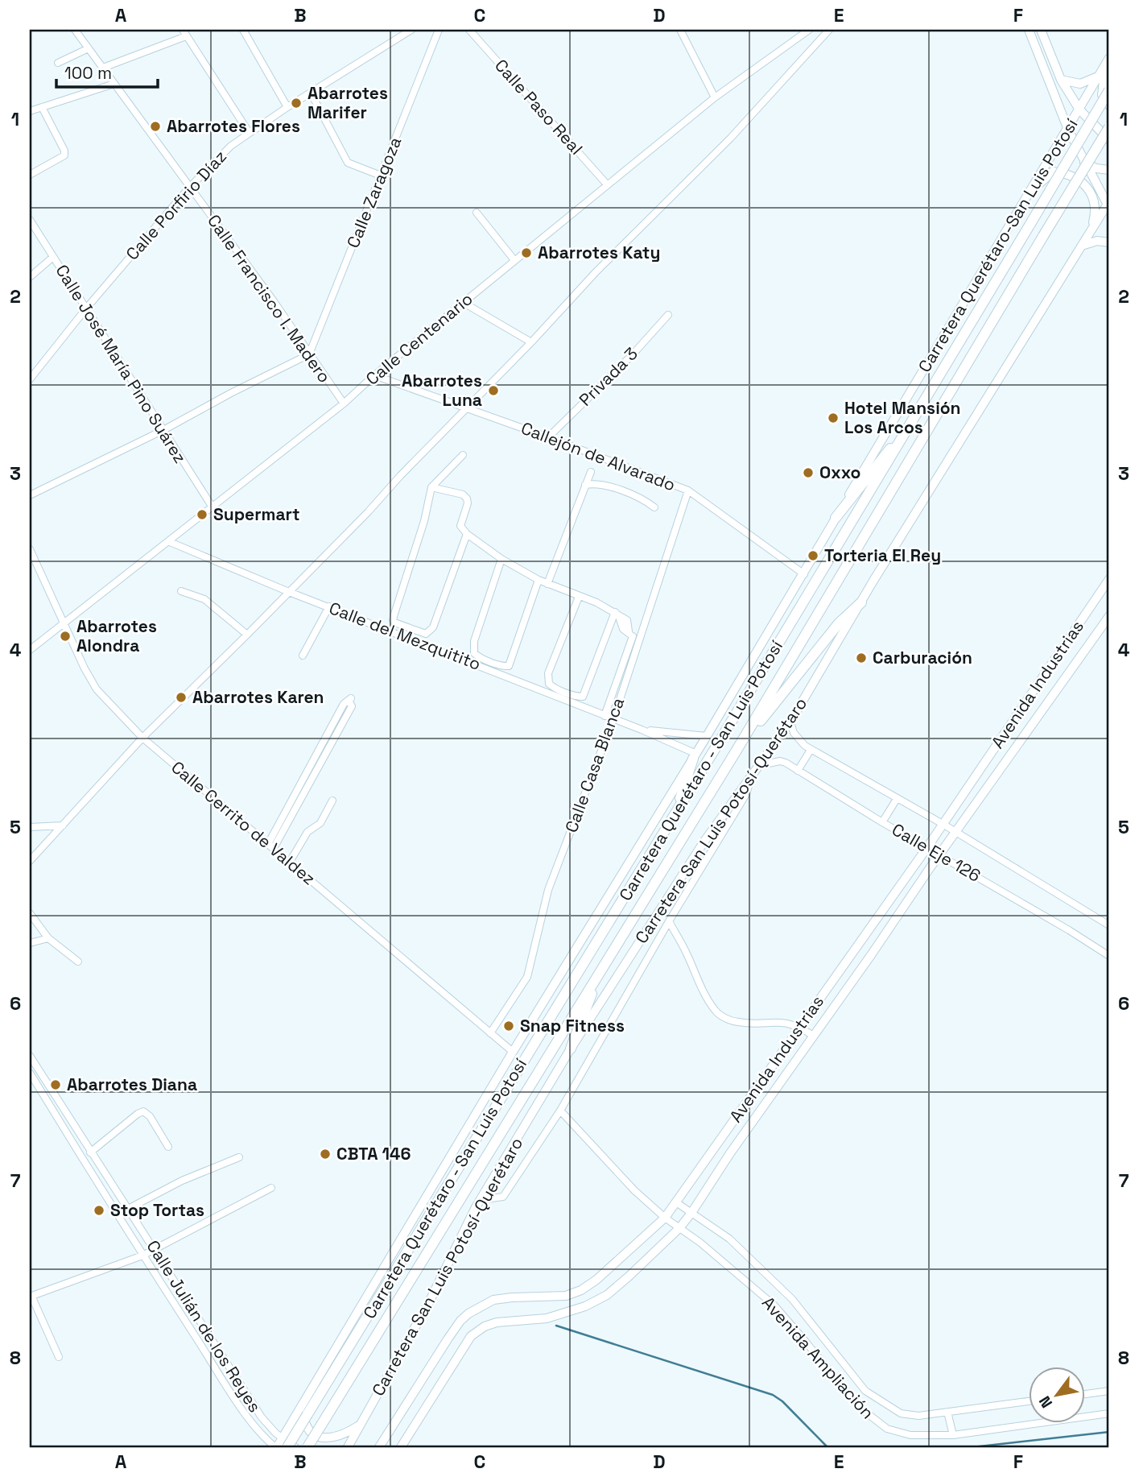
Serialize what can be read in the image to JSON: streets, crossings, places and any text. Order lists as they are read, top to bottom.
{
  "streets": {
    "highway": ["Carretera Querétaro - San Luis Potosí"],
    "main road": ["Carretera Querétaro-San Luis Potosí", "Avenida Industrias", "Carretera San Luis Potosí-Querétaro"],
    "street": [
      "Calle Paso Real",
      "Calle Zaragoza",
      "Calle Porfirio Díaz",
      "Calle Francisco I. Madero",
      "Calle Centenario",
      "Calle José María Pino Suárez",
      "Privada 3",
      "Callejón de Alvarado",
      "Calle del Mezquitito",
      "Calle Casa Blanca",
      "Calle Cerrito de Valdez",
      "Calle Eje 126",
      "Calle Julián de los Reyes",
      "Avenida Ampliación"
    ]
  },
  "crossings": [
    ["Calle Paso Real", "Calle Centenario"],
    ["Calle Zaragoza", "Calle Francisco I. Madero"],
    ["Calle Porfirio Díaz", "Calle Francisco I. Madero"],
    ["Calle Porfirio Díaz", "Calle José María Pino Suárez"],
    ["Carretera Querétaro-San Luis Potosí", "Callejón de Alvarado"],
    ["Carretera Querétaro-San Luis Potosí", "Calle del Mezquitito"],
    ["Carretera Querétaro-San Luis Potosí", "Carretera Querétaro - San Luis Potosí"],
    ["Carretera Querétaro-San Luis Potosí", "Calle Cerrito de Valdez"],
    ["Carretera Querétaro-San Luis Potosí", "Calle Julián de los Reyes"],
    ["Calle Francisco I. Madero", "Calle Centenario"],
    ["Calle Centenario", "Calle José María Pino Suárez"],
    ["Calle Centenario", "Callejón de Alvarado"],
    ["Calle Centenario", "Calle del Mezquitito"],
    ["Calle Centenario", "Calle Cerrito de Valdez"],
    ["Privada 3", "Callejón de Alvarado"],
    ["Callejón de Alvarado", "Calle Casa Blanca"],
    ["Calle del Mezquitito", "Calle Casa Blanca"],
    ["Avenida Industrias", "Calle Eje 126"],
    ["Avenida Industrias", "Avenida Ampliación"],
    ["Calle Casa Blanca", "Calle Cerrito de Valdez"],
    ["Carretera Querétaro - San Luis Potosí", "Calle Julián de los Reyes"],
    ["Carretera San Luis Potosí-Querétaro", "Calle Eje 126"]
  ],
  "places": [
    "Abarrotes Marifer",
    "Abarrotes Flores",
    "Abarrotes Katy",
    "Abarrotes Luna",
    "Hotel Mansión Los Arcos",
    "Oxxo",
    "Supermart",
    "Torteria El Rey",
    "Abarrotes Alondra",
    "Carburación",
    "Abarrotes Karen",
    "Snap Fitness",
    "Abarrotes Diana",
    "CBTA 146",
    "Stop Tortas"
  ],
  "scale_bar": "100 m",
  "north": "bottom left",
  "grid": {
    "columns": [
      "A",
      "B",
      "C",
      "D",
      "E",
      "F"
    ],
    "rows": [
      "1",
      "2",
      "3",
      "4",
      "5",
      "6",
      "7",
      "8"
    ]
  }
}
